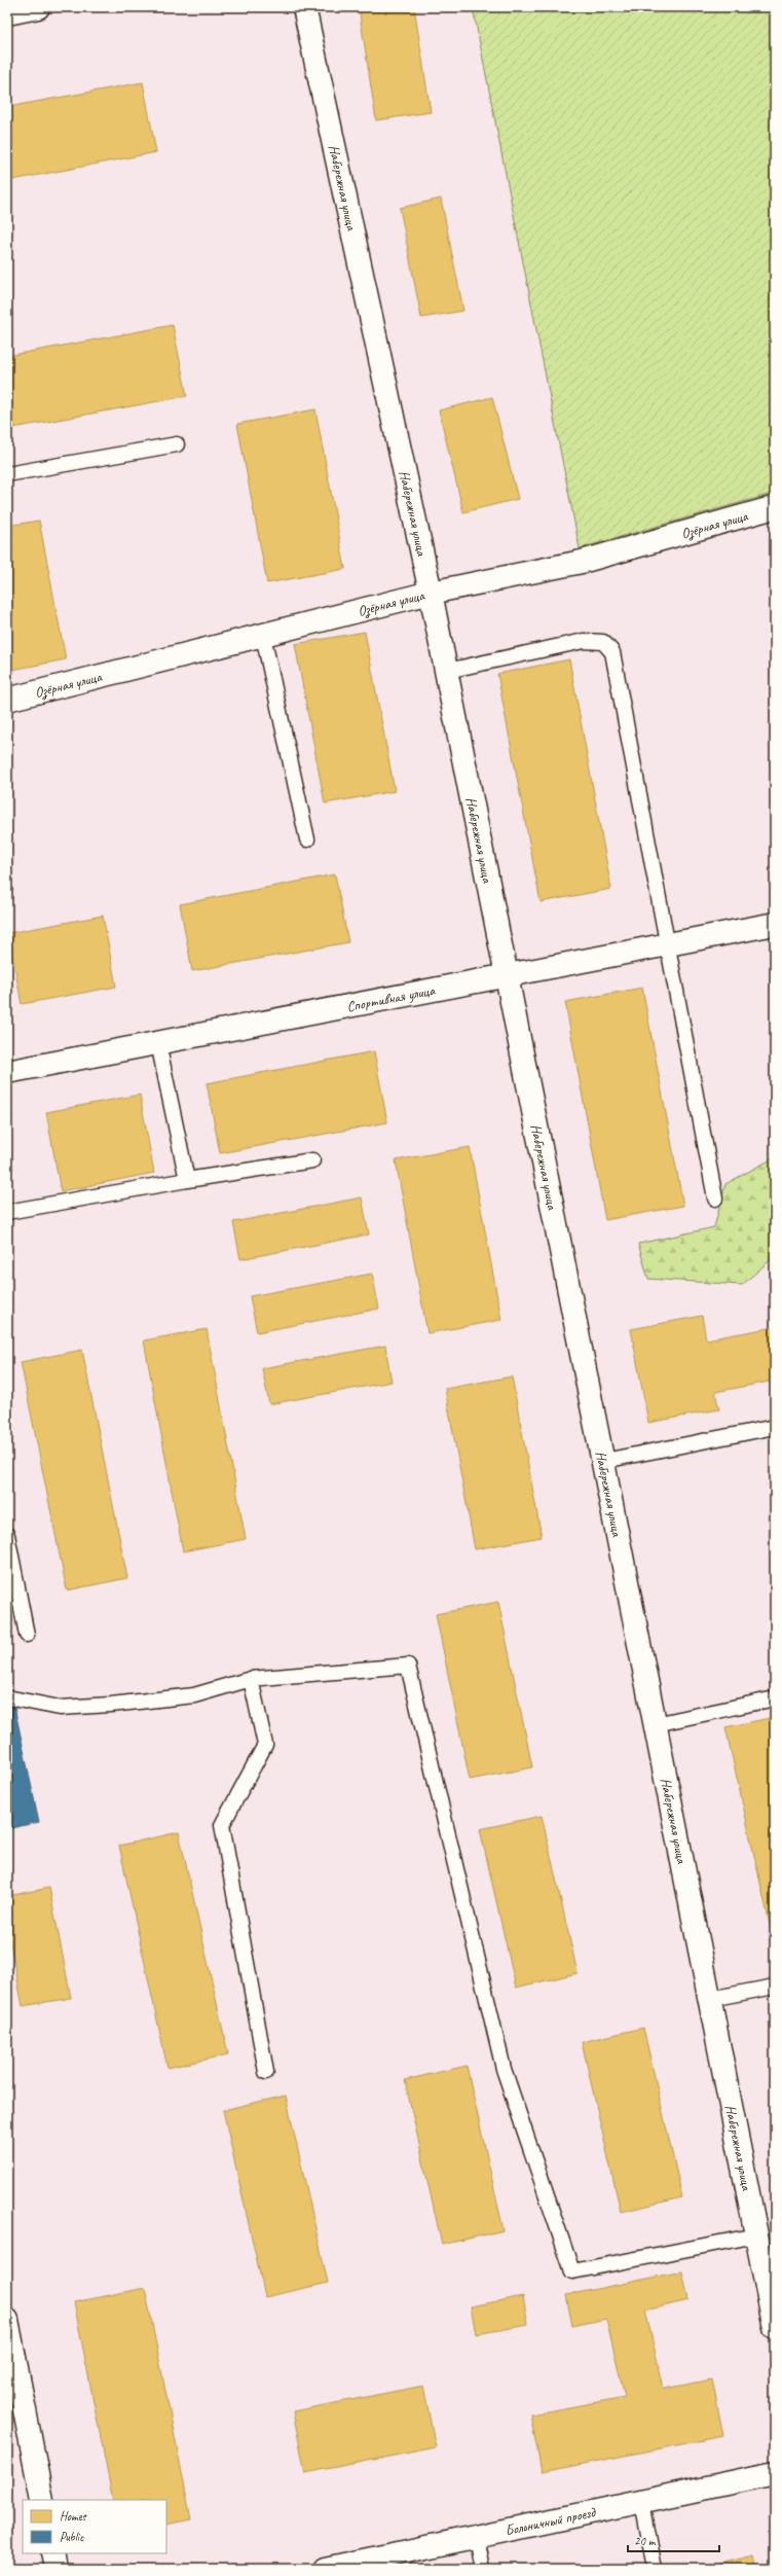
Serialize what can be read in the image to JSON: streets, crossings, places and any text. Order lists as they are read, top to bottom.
{
  "streets": {
    "street": [
      "Набережная улица",
      "Озёрная улица",
      "Спортивная улица",
      "Больничный проезд"
    ]
  },
  "crossings": [
    ["Набережная улица", "Озёрная улица"],
    ["Набережная улица", "Спортивная улица"]
  ],
  "legend": ["Homes", "Public"],
  "scale_bar": "20 m"
}
